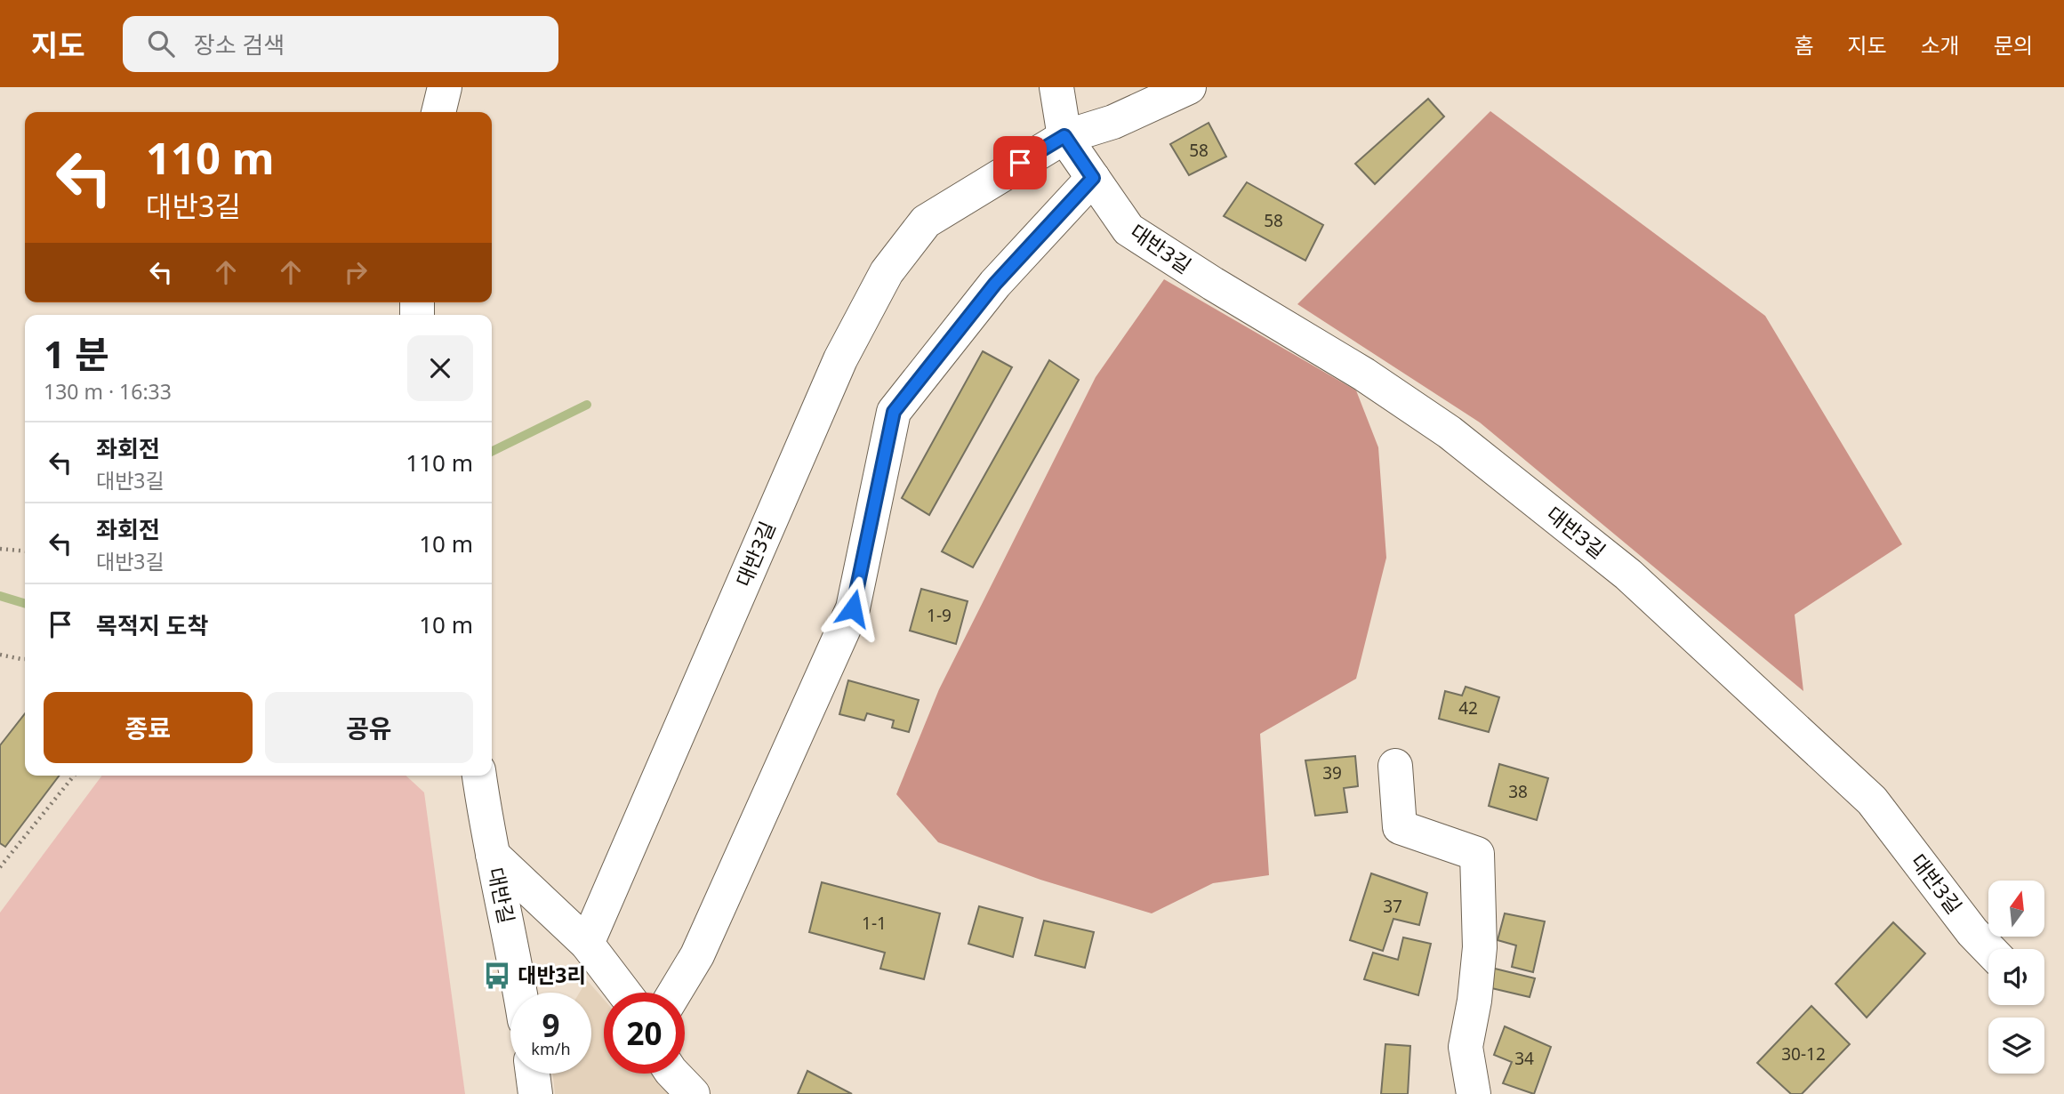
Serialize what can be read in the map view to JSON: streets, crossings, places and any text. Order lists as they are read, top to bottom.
{
  "streets": {
    "street": ["대반3길", "대반길"]
  },
  "places": {
    "bus stop": ["대반3리"]
  },
  "house_numbers": [
    "58",
    "58",
    "1-9",
    "42",
    "39",
    "38",
    "37",
    "1-1",
    "30-12",
    "34"
  ],
  "north": "top",
  "page": {
    "header": "지도",
    "search": "장소 검색",
    "nav": [
      "홈",
      "지도",
      "소개",
      "문의"
    ],
    "turn": ["110 m", "대반3길"],
    "heading": ["1 분", "130 m · 16:33"],
    "list": [
      {
        "name": "좌회전",
        "note": "대반3길",
        "value": "110 m"
      },
      {
        "name": "좌회전",
        "note": "대반3길",
        "value": "10 m"
      },
      {
        "name": "목적지 도착",
        "value": "10 m"
      }
    ],
    "buttons": ["종료", "공유"],
    "speed": "9 km/h",
    "limit": "20"
  }
}
